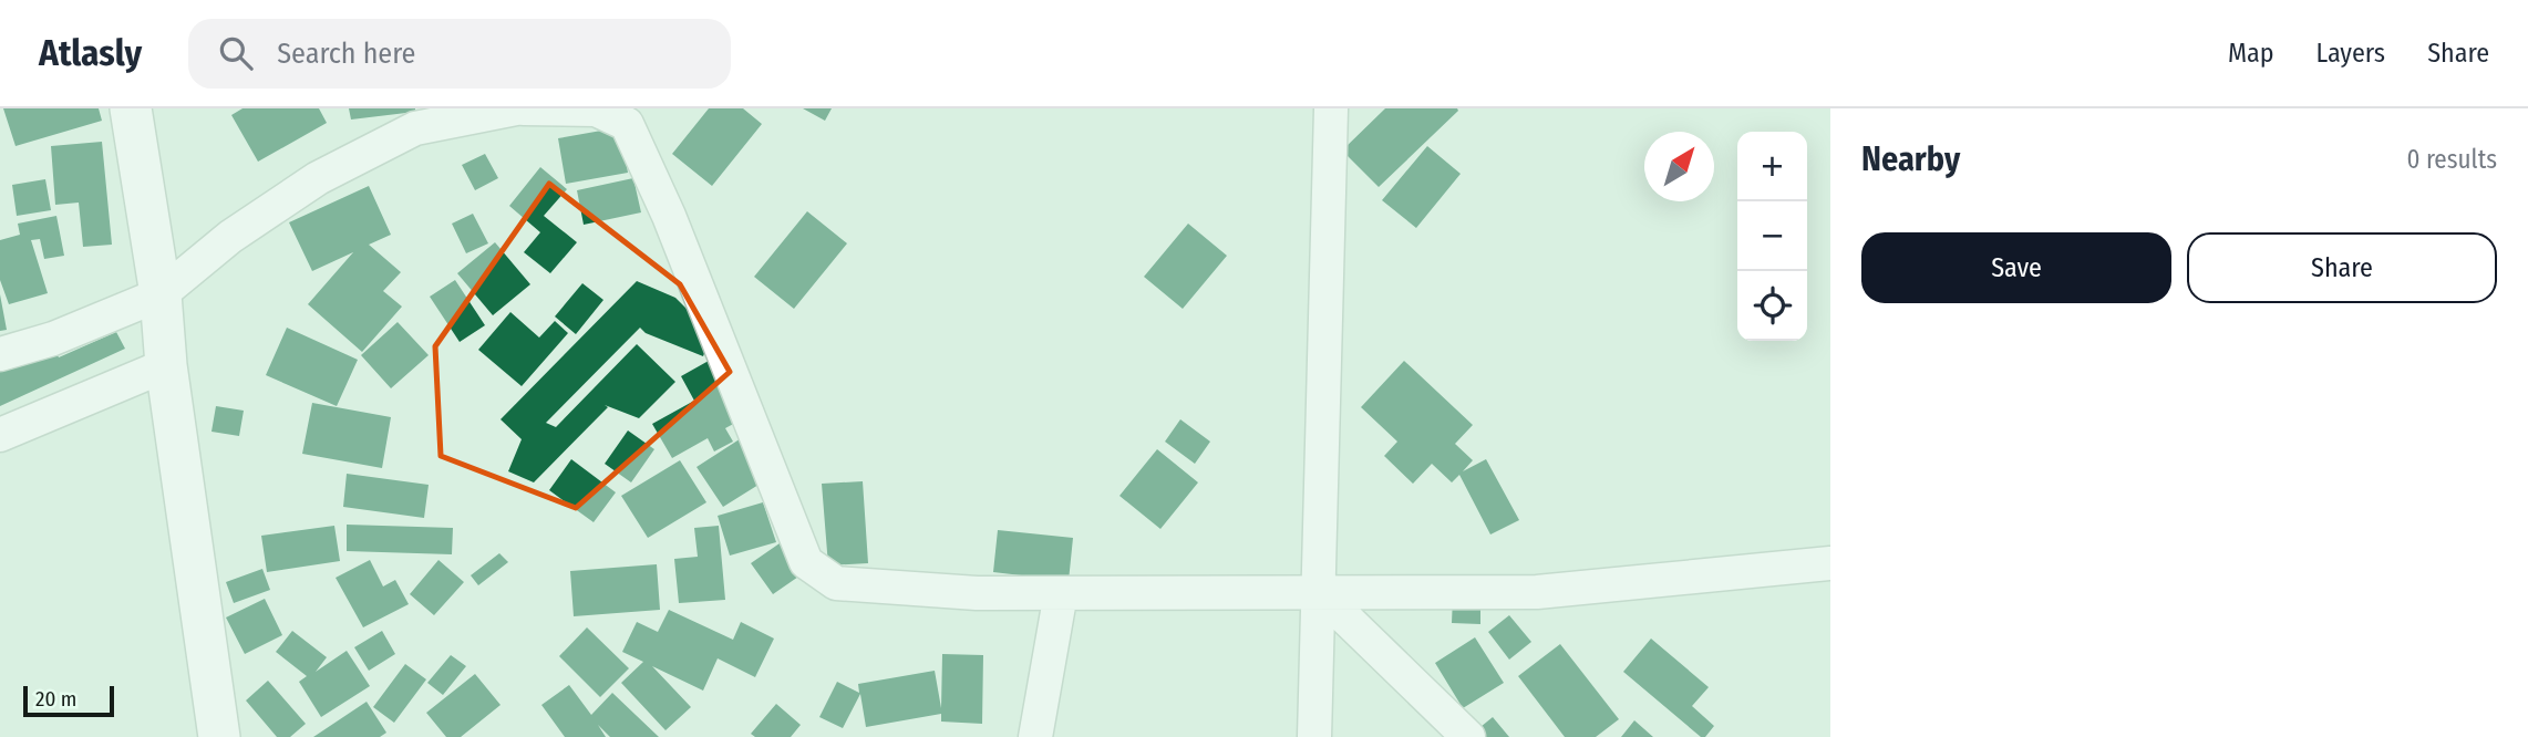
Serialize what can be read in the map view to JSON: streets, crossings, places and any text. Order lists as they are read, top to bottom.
{
  "scale_bar": "20 m",
  "north": "top right",
  "page": {
    "header": "Atlasly",
    "search": "Search here",
    "nav": ["Map", "Layers", "Share"],
    "heading": ["Nearby", "0 results"],
    "map_buttons": ["+", "−"],
    "buttons": ["Save", "Share"],
    "scale": "20 m"
  }
}
